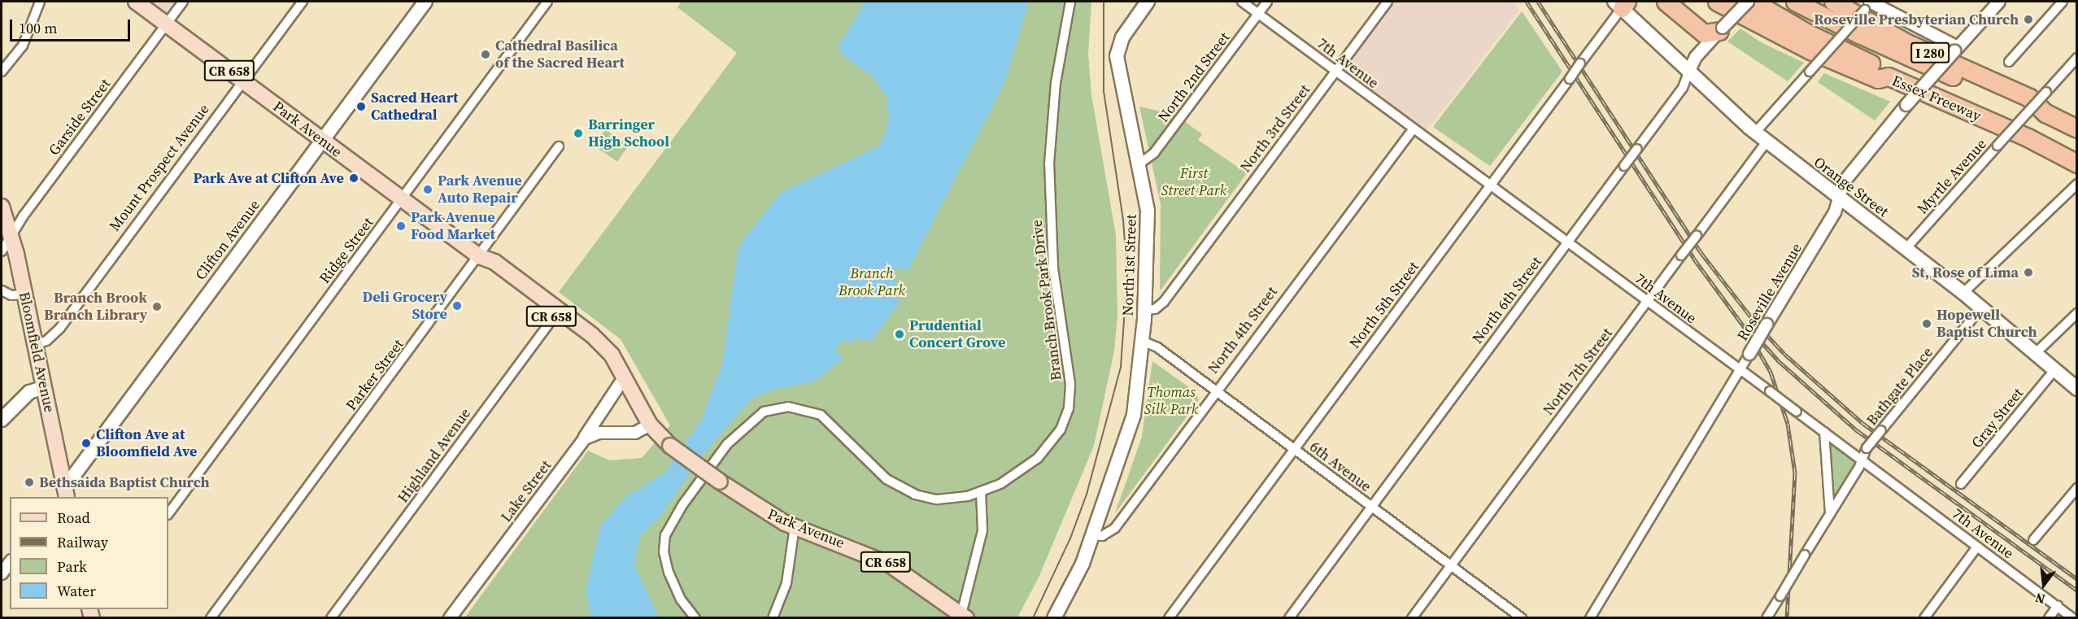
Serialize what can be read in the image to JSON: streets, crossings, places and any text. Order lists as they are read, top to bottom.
{
  "streets": {
    "highway": ["I 280", "Essex Freeway"],
    "main road": [
      "CR 658",
      "Park Avenue",
      "Orange Street",
      "Clifton Avenue",
      "North 1st Street",
      "Bloomfield Avenue"
    ],
    "street": [
      "7th Avenue",
      "North 2nd Street",
      "Garside Street",
      "North 3rd Street",
      "Mount Prospect Avenue",
      "Myrtle Avenue",
      "Ridge Street",
      "Roseville Avenue",
      "Branch Brook Park Drive",
      "North 6th Street",
      "North 5th Street",
      "North 4th Street",
      "North 7th Street",
      "Parker Street",
      "Bathgate Place",
      "Gray Street",
      "Highland Avenue",
      "6th Avenue",
      "Lake Street"
    ]
  },
  "crossings": [
    ["7th Avenue", "North 2nd Street"],
    ["7th Avenue", "North 3rd Street"],
    ["7th Avenue", "Roseville Avenue"],
    ["7th Avenue", "North 6th Street"],
    ["7th Avenue", "North 5th Street"],
    ["7th Avenue", "North 4th Street"],
    ["7th Avenue", "North 7th Street"],
    ["7th Avenue", "Bathgate Place"],
    ["North 2nd Street", "North 1st Street"],
    ["Garside Street", "Park Avenue"],
    ["Garside Street", "Bloomfield Avenue"],
    ["North 3rd Street", "North 1st Street"],
    ["Park Avenue", "Mount Prospect Avenue"],
    ["Park Avenue", "Clifton Avenue"],
    ["Park Avenue", "Ridge Street"],
    ["Park Avenue", "Parker Street"],
    ["Park Avenue", "Highland Avenue"],
    ["Park Avenue", "Lake Street"],
    ["Mount Prospect Avenue", "Bloomfield Avenue"],
    ["Myrtle Avenue", "Orange Street"],
    ["Orange Street", "Roseville Avenue"],
    ["Orange Street", "North 6th Street"],
    ["Orange Street", "North 5th Street"],
    ["Orange Street", "North 7th Street"],
    ["Orange Street", "Bathgate Place"],
    ["Orange Street", "Gray Street"],
    ["Clifton Avenue", "Bloomfield Avenue"],
    ["North 1st Street", "North 4th Street"],
    ["North 1st Street", "6th Avenue"],
    ["North 6th Street", "6th Avenue"],
    ["North 5th Street", "6th Avenue"],
    ["North 4th Street", "6th Avenue"],
    ["North 7th Street", "6th Avenue"]
  ],
  "parks": ["First Street Park", "Branch Brook Park", "Thomas Silk Park"],
  "places": [
    "Roseville Presbyterian Church",
    "Cathedral Basilica of the Sacred Heart",
    "Sacred Heart Cathedral",
    "Barringer High School",
    "Park Ave at Clifton Ave",
    "Park Avenue Auto Repair",
    "Park Avenue Food Market",
    "St, Rose of Lima",
    "Deli Grocery Store",
    "Branch Brook Branch Library",
    "Hopewell Baptist Church",
    "Prudential Concert Grove",
    "Clifton Ave at Bloomfield Ave",
    "Bethsaida Baptist Church"
  ],
  "legend": [
    "Road",
    "Railway",
    "Park",
    "Water"
  ],
  "scale_bar": "100 m",
  "north": "bottom"
}
